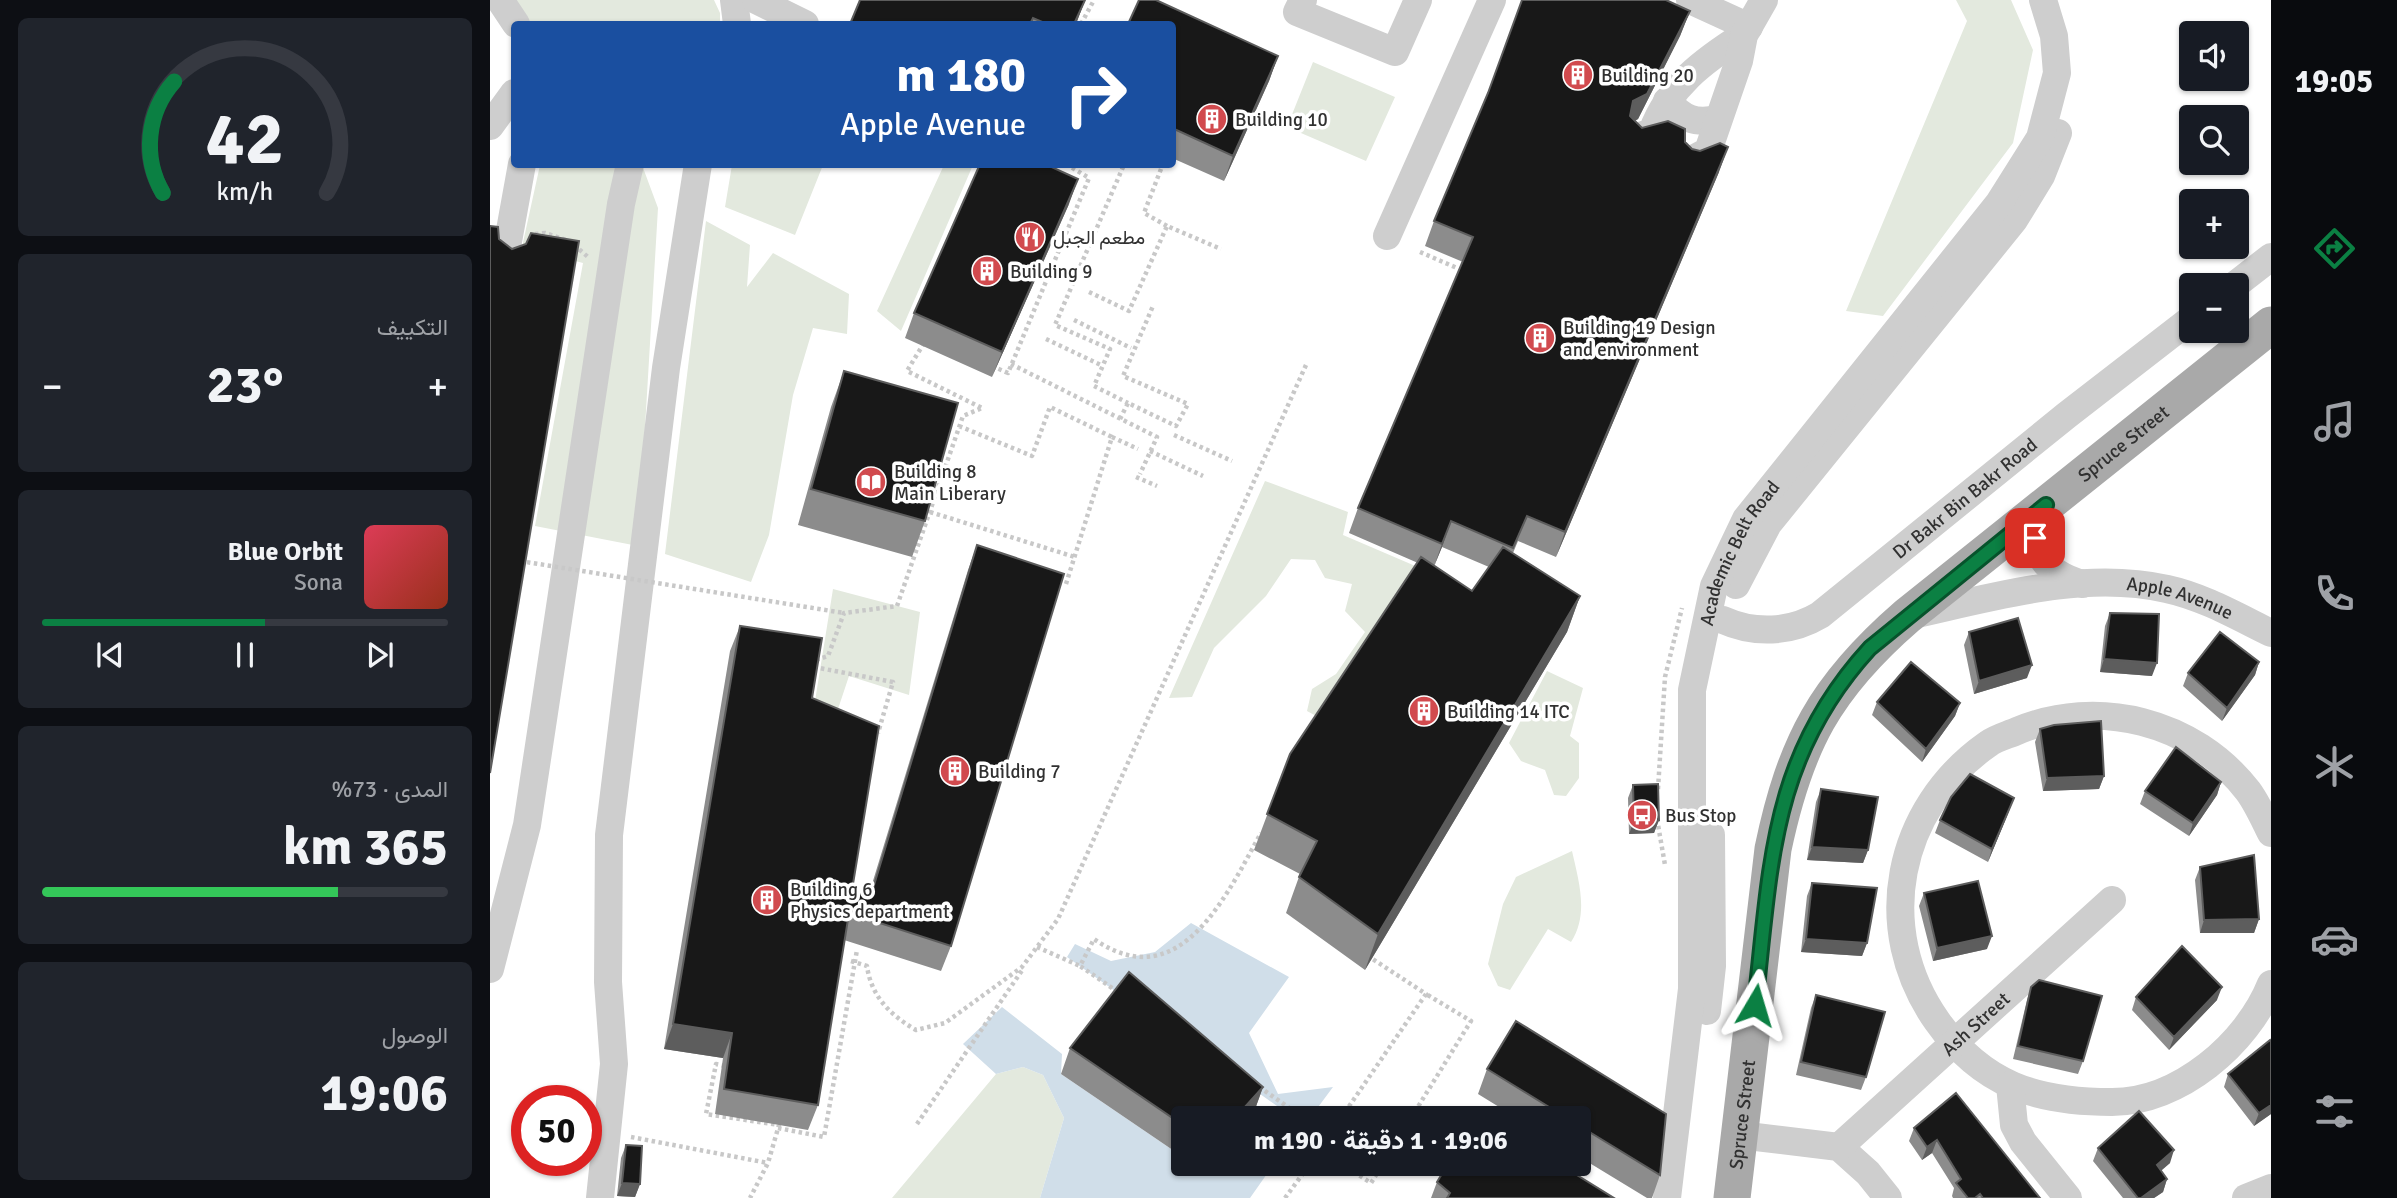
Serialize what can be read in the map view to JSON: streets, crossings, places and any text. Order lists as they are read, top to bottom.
{
  "streets": {
    "main road": ["Spruce Street"],
    "street": [
      "Dr Bakr Bin Bakr Road",
      "Academic Belt Road",
      "Apple Avenue",
      "Ash Street"
    ]
  },
  "crossings": [
    ["Spruce Street", "Apple Avenue"],
    ["Dr Bakr Bin Bakr Road", "Academic Belt Road"]
  ],
  "places": {
    "building": [
      "Building 20",
      "Building 10",
      "Building 9",
      "Building 19 Design and environment",
      "Building 14 ITC",
      "Building 7",
      "Building 6 Physics department"
    ],
    "restaurant": ["مطعم الجبل"],
    "library": ["Building 8 Main Liberary"],
    "bus stop": ["Bus Stop"]
  },
  "page": {
    "tabs": "19:05",
    "map_buttons": ["+", "−"],
    "turn": ["180 m", "Apple Avenue"],
    "tile": [
      "التكييف",
      ["المدى · 73%", "365 km"],
      ["الوصول", "19:06"]
    ],
    "heat": ["−", "23°", "+"],
    "song": ["Blue Orbit", "Sona"],
    "limit": "50",
    "trip": "19:06 · 1 دقيقة · 190 m",
    "gauge": ["42", "km/h"]
  }
}
